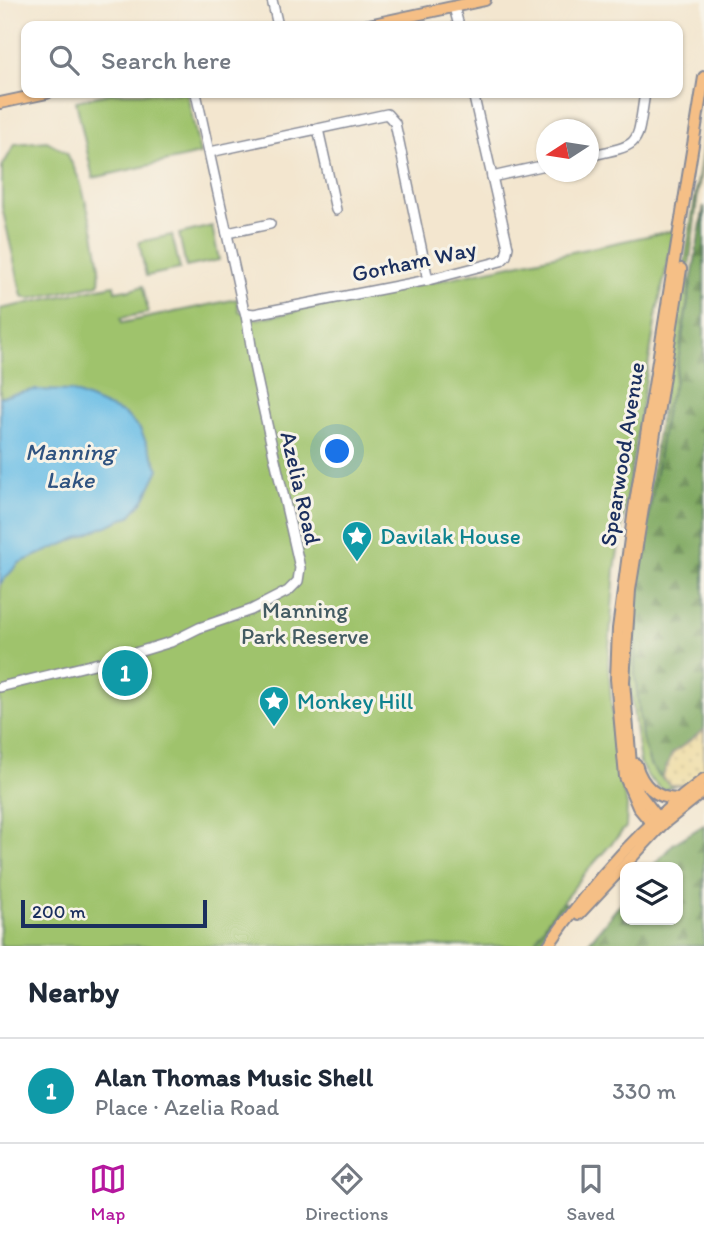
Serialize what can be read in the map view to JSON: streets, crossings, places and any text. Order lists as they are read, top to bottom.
{
  "streets": {
    "main road": ["Spearwood Avenue"],
    "street": ["Gorham Way", "Azelia Road"]
  },
  "crossings": [
    ["Gorham Way", "Azelia Road"]
  ],
  "water": ["Manning Lake"],
  "parks": ["Manning Park Reserve"],
  "places": {
    "place": ["Davilak House", "Monkey Hill"]
  },
  "scale_bar": "200 m",
  "north": "left",
  "page": {
    "search": "Search here",
    "pins": "1",
    "scale": "200 m",
    "heading": "Nearby",
    "list": [
      {
        "mark": "1",
        "name": "Alan Thomas Music Shell",
        "note": "Place · Azelia Road",
        "value": "330 m"
      }
    ],
    "nav": ["Map", "Directions", "Saved"]
  }
}
